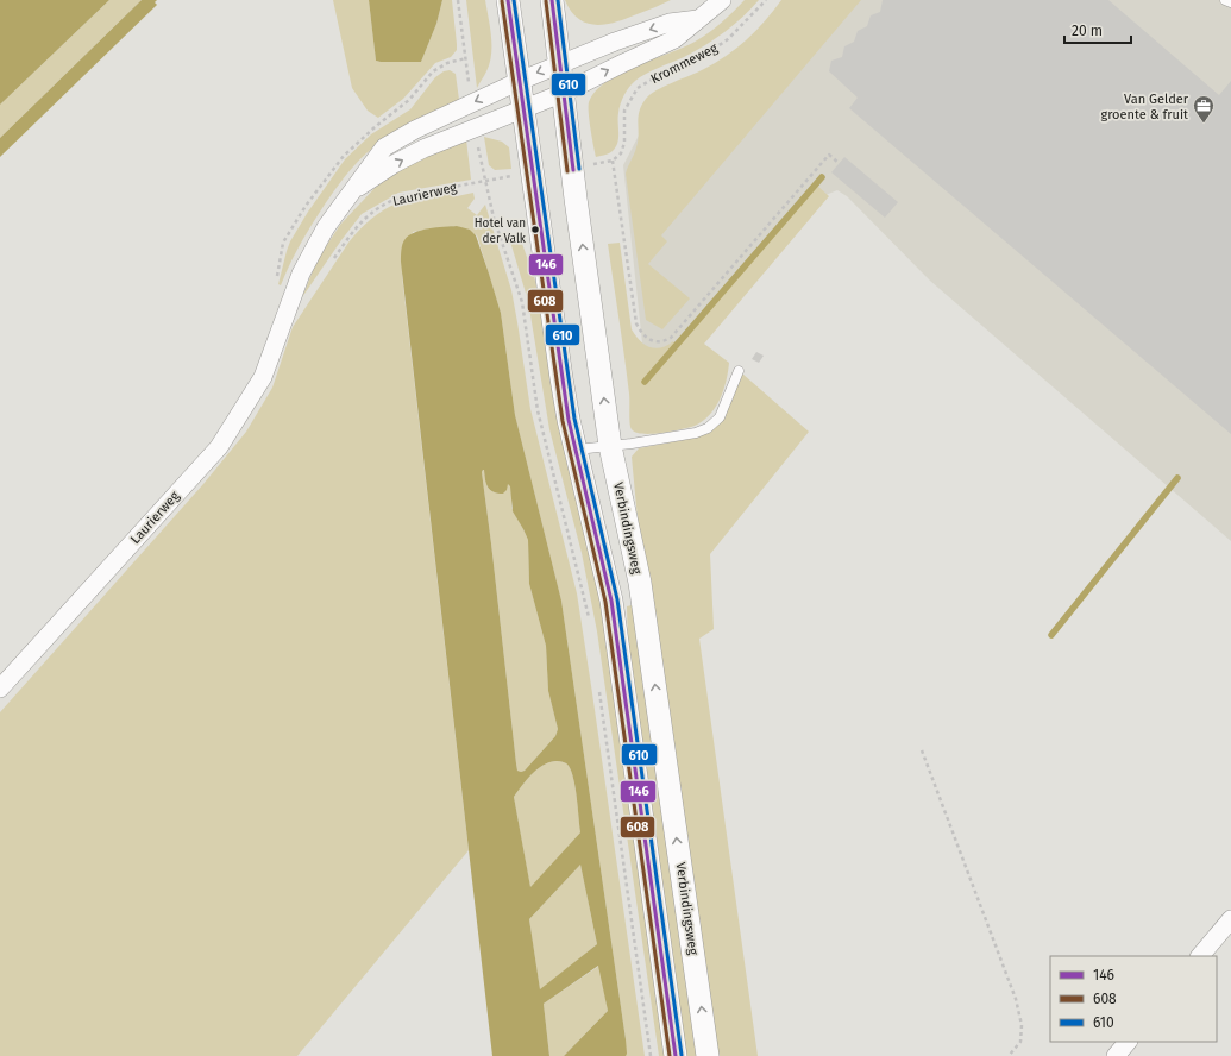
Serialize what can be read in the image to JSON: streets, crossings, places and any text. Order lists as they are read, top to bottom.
{
  "streets": {
    "street": ["Krommeweg", "Laurierweg", "Verbindingsweg"]
  },
  "crossings": [
    ["Krommeweg", "Laurierweg"],
    ["Krommeweg", "Verbindingsweg"],
    ["Laurierweg", "Verbindingsweg"]
  ],
  "places": {
    "office": ["Van Gelder groente & fruit"],
    "other": ["Hotel van der Valk"]
  },
  "lines": ["transit line 146", "transit line 610", "transit line 608"],
  "legend": ["146", "608", "610"],
  "scale_bar": "20 m"
}
